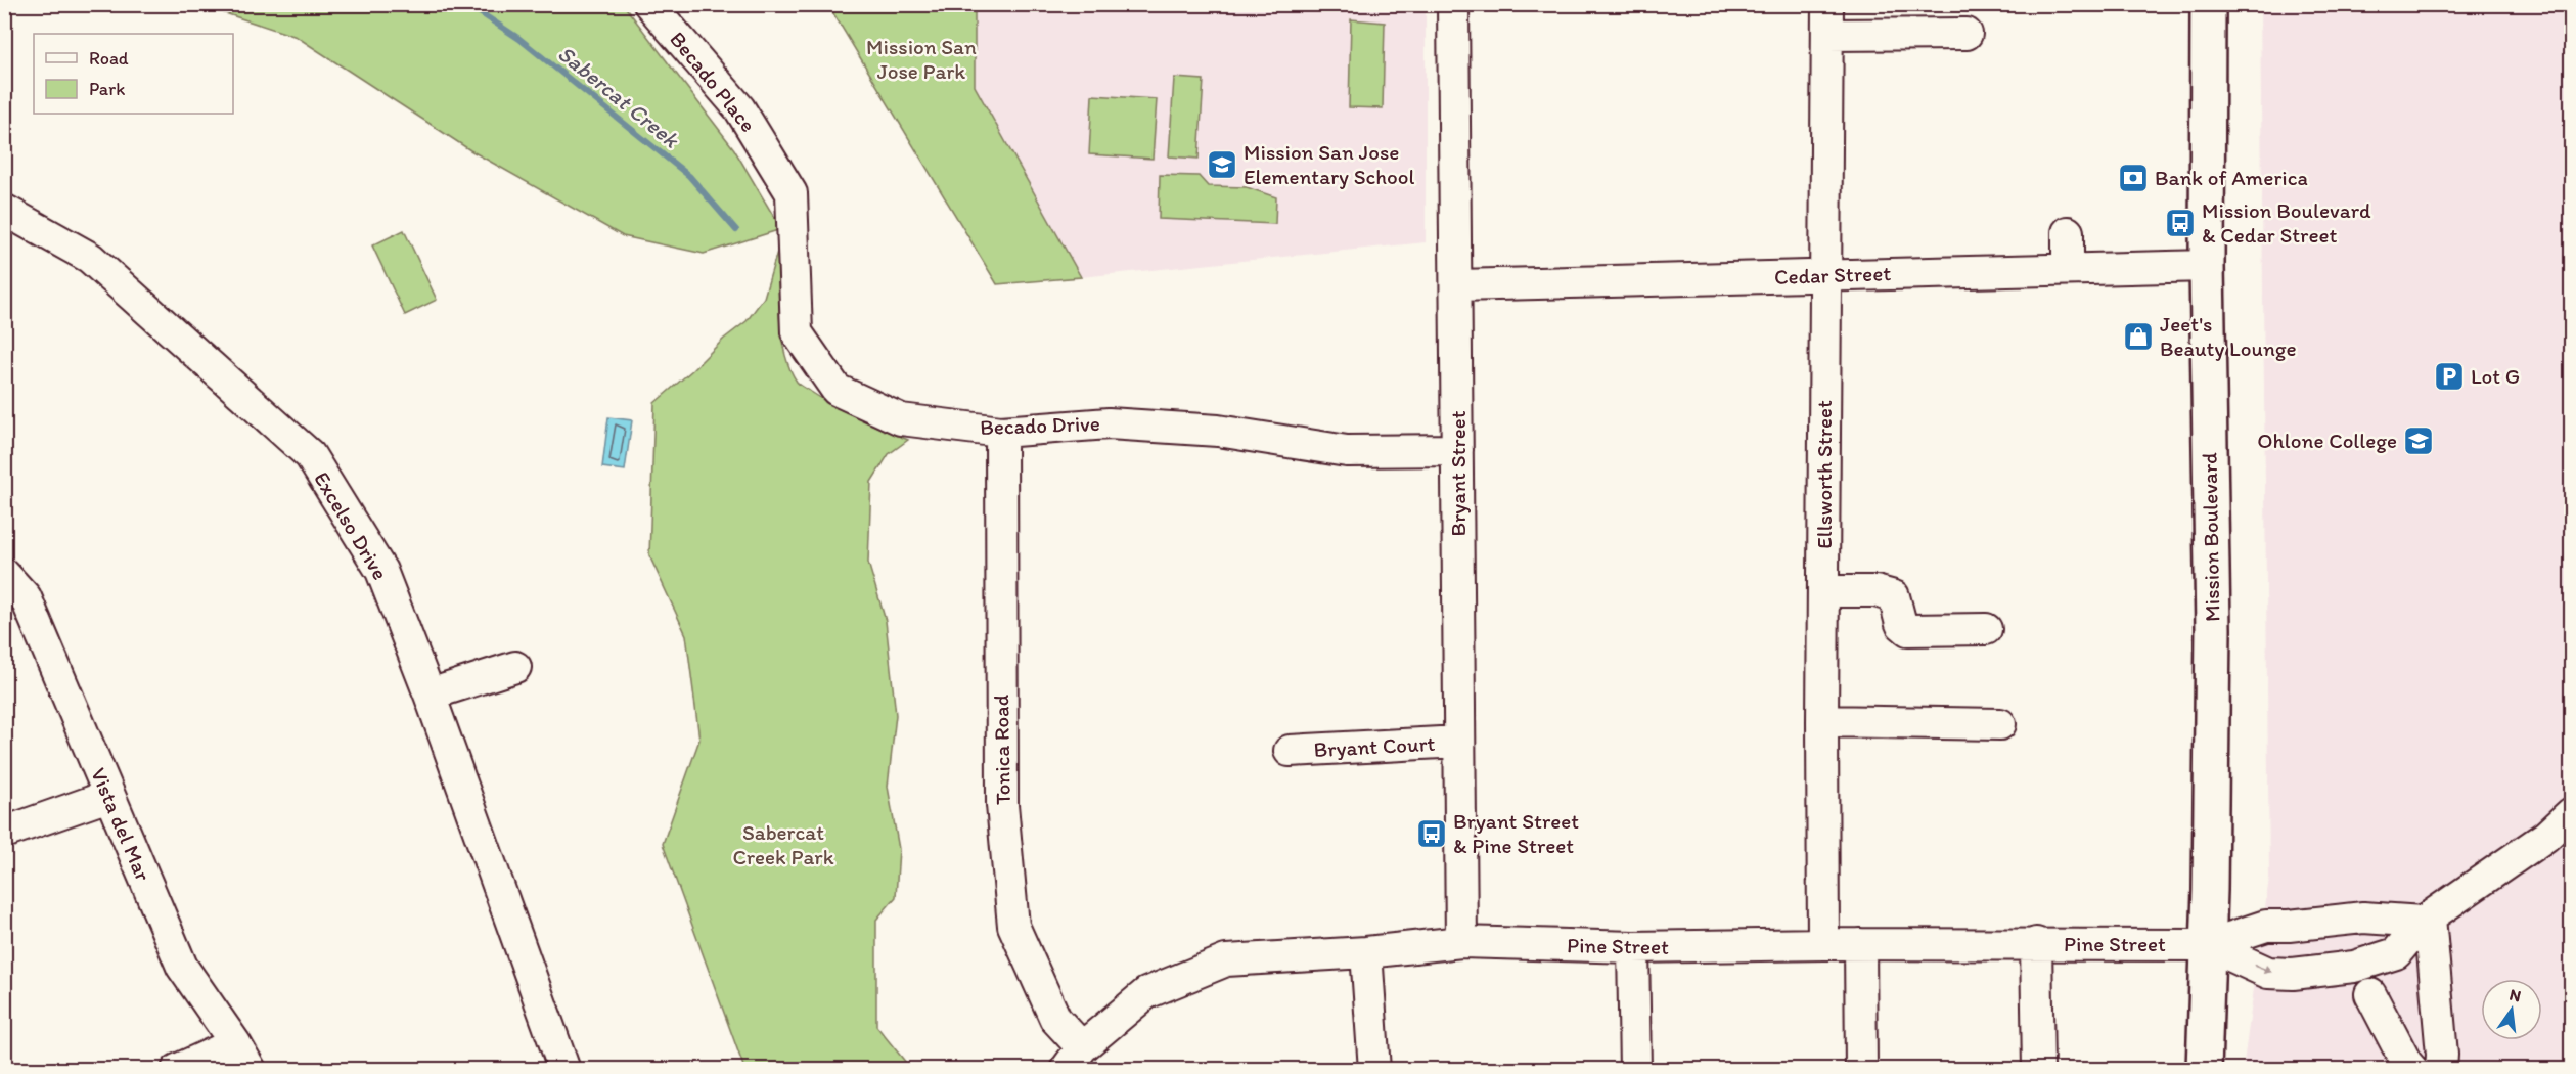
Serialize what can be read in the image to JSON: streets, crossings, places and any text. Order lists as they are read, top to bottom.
{
  "streets": {
    "main road": ["Mission Boulevard"],
    "street": [
      "Becado Place",
      "Cedar Street",
      "Becado Drive",
      "Bryant Street",
      "Ellsworth Street",
      "Excelso Drive",
      "Bryant Court",
      "Tonica Road",
      "Vista del Mar",
      "Pine Street"
    ]
  },
  "crossings": [
    ["Becado Place", "Becado Drive"],
    ["Cedar Street", "Bryant Street"],
    ["Cedar Street", "Ellsworth Street"],
    ["Cedar Street", "Mission Boulevard"],
    ["Becado Drive", "Bryant Street"],
    ["Becado Drive", "Tonica Road"],
    ["Bryant Street", "Bryant Court"],
    ["Bryant Street", "Pine Street"],
    ["Ellsworth Street", "Pine Street"],
    ["Mission Boulevard", "Pine Street"],
    ["Tonica Road", "Pine Street"]
  ],
  "water": ["Sabercat Creek"],
  "parks": ["Mission San Jose Park", "Sabercat Creek Park"],
  "places": {
    "school or university": ["Mission San Jose Elementary School", "Ohlone College"],
    "bank": ["Bank of America"],
    "bus stop": ["Mission Boulevard & Cedar Street", "Bryant Street & Pine Street"],
    "shop": ["Jeet's Beauty Lounge"],
    "parking": ["Lot G"]
  },
  "legend": ["Road", "Park"],
  "north": "top"
}
